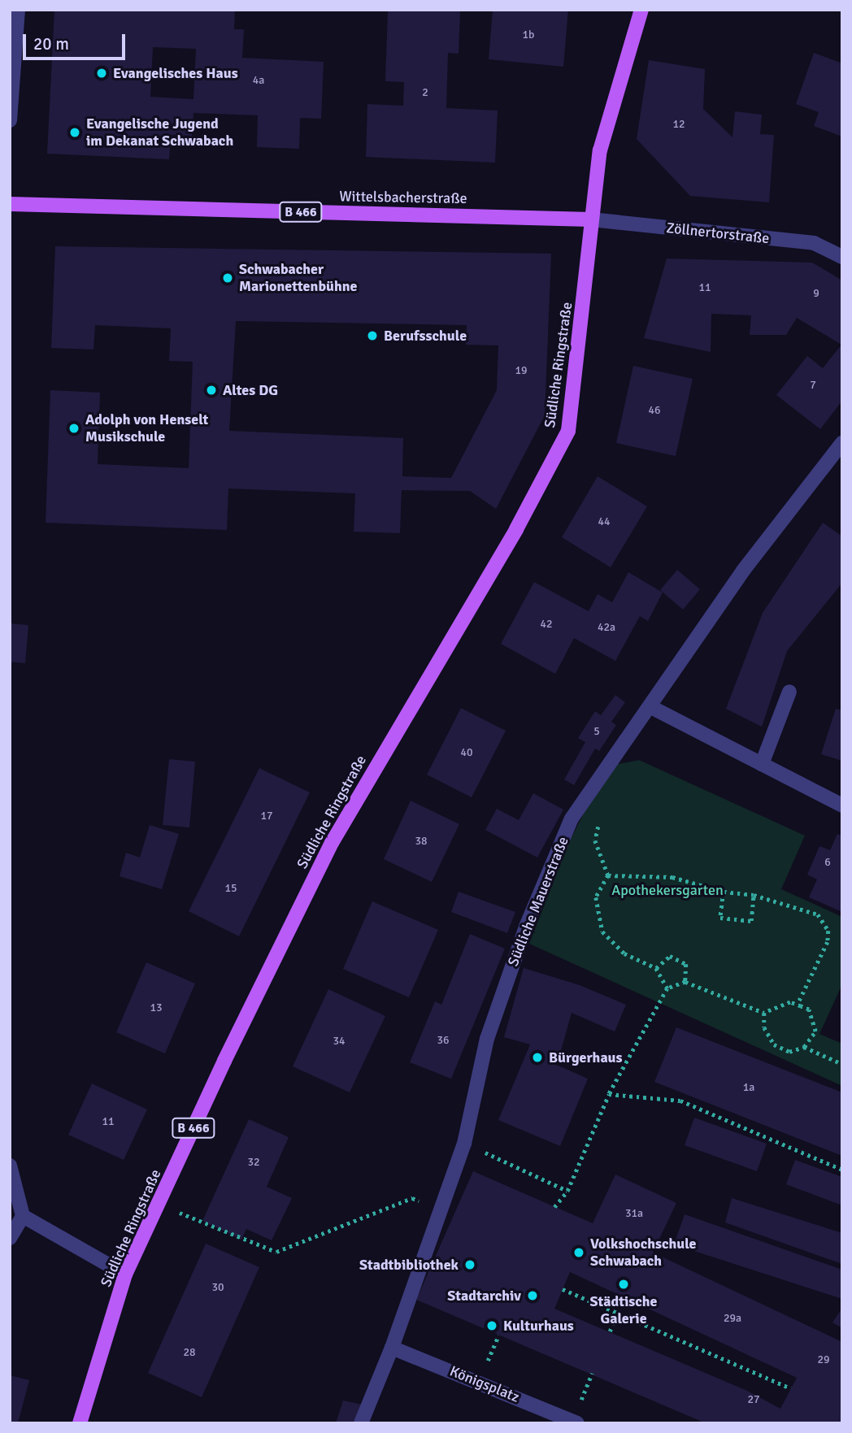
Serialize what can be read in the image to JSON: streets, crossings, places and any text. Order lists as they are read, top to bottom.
{
  "streets": {
    "main road": ["Wittelsbacherstraße", "B 466", "Südliche Ringstraße"],
    "street": ["Zöllnertorstraße", "Südliche Mauerstraße", "Königsplatz"]
  },
  "crossings": [
    ["Wittelsbacherstraße", "Zöllnertorstraße"],
    ["Wittelsbacherstraße", "Südliche Ringstraße"],
    ["Zöllnertorstraße", "Südliche Ringstraße"],
    ["Südliche Mauerstraße", "Königsplatz"]
  ],
  "parks": ["Apothekersgarten"],
  "places": [
    "Evangelisches Haus",
    "Evangelische Jugend im Dekanat Schwabach",
    "Schwabacher Marionettenbühne",
    "Berufsschule",
    "Altes DG",
    "Adolph von Henselt Musikschule",
    "Bürgerhaus",
    "Volkshochschule Schwabach",
    "Stadtbibliothek",
    "Städtische Galerie",
    "Stadtarchiv",
    "Kulturhaus"
  ],
  "house_numbers": [
    "1b",
    "4a",
    "2",
    "12",
    "11",
    "9",
    "19",
    "7",
    "46",
    "44",
    "42",
    "42a",
    "5",
    "40",
    "17",
    "38",
    "6",
    "15",
    "13",
    "36",
    "34",
    "1a",
    "11",
    "32",
    "31a",
    "30",
    "29a",
    "28",
    "29",
    "27"
  ],
  "scale_bar": "20 m"
}
